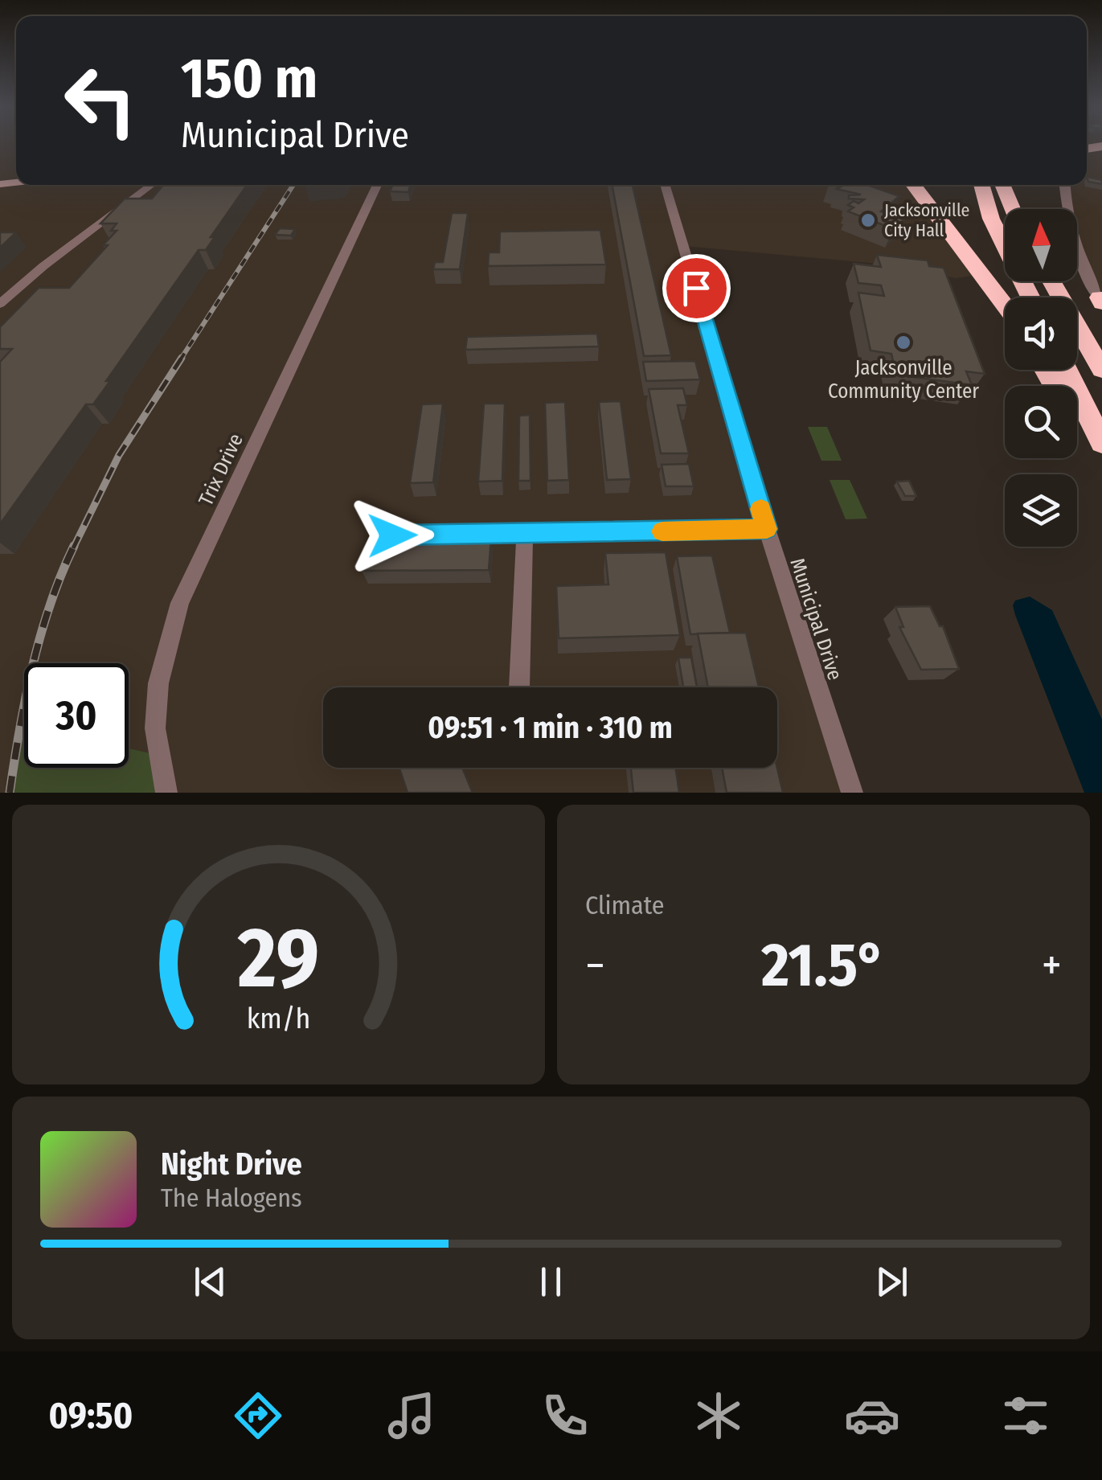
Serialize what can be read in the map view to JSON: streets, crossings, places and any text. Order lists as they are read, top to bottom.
{
  "streets": {
    "street": ["Trix Drive", "Municipal Drive"]
  },
  "places": ["Jacksonville City Hall", "Jacksonville Community Center"],
  "north": "top",
  "page": {
    "turn": ["150 m", "Municipal Drive"],
    "limit": "30",
    "trip": "09:51 · 1 min · 310 m",
    "tile": "Climate",
    "heat": ["−", "21.5°", "+"],
    "song": ["Night Drive", "The Halogens"],
    "tabs": "09:50",
    "gauge": ["29", "km/h"]
  }
}
